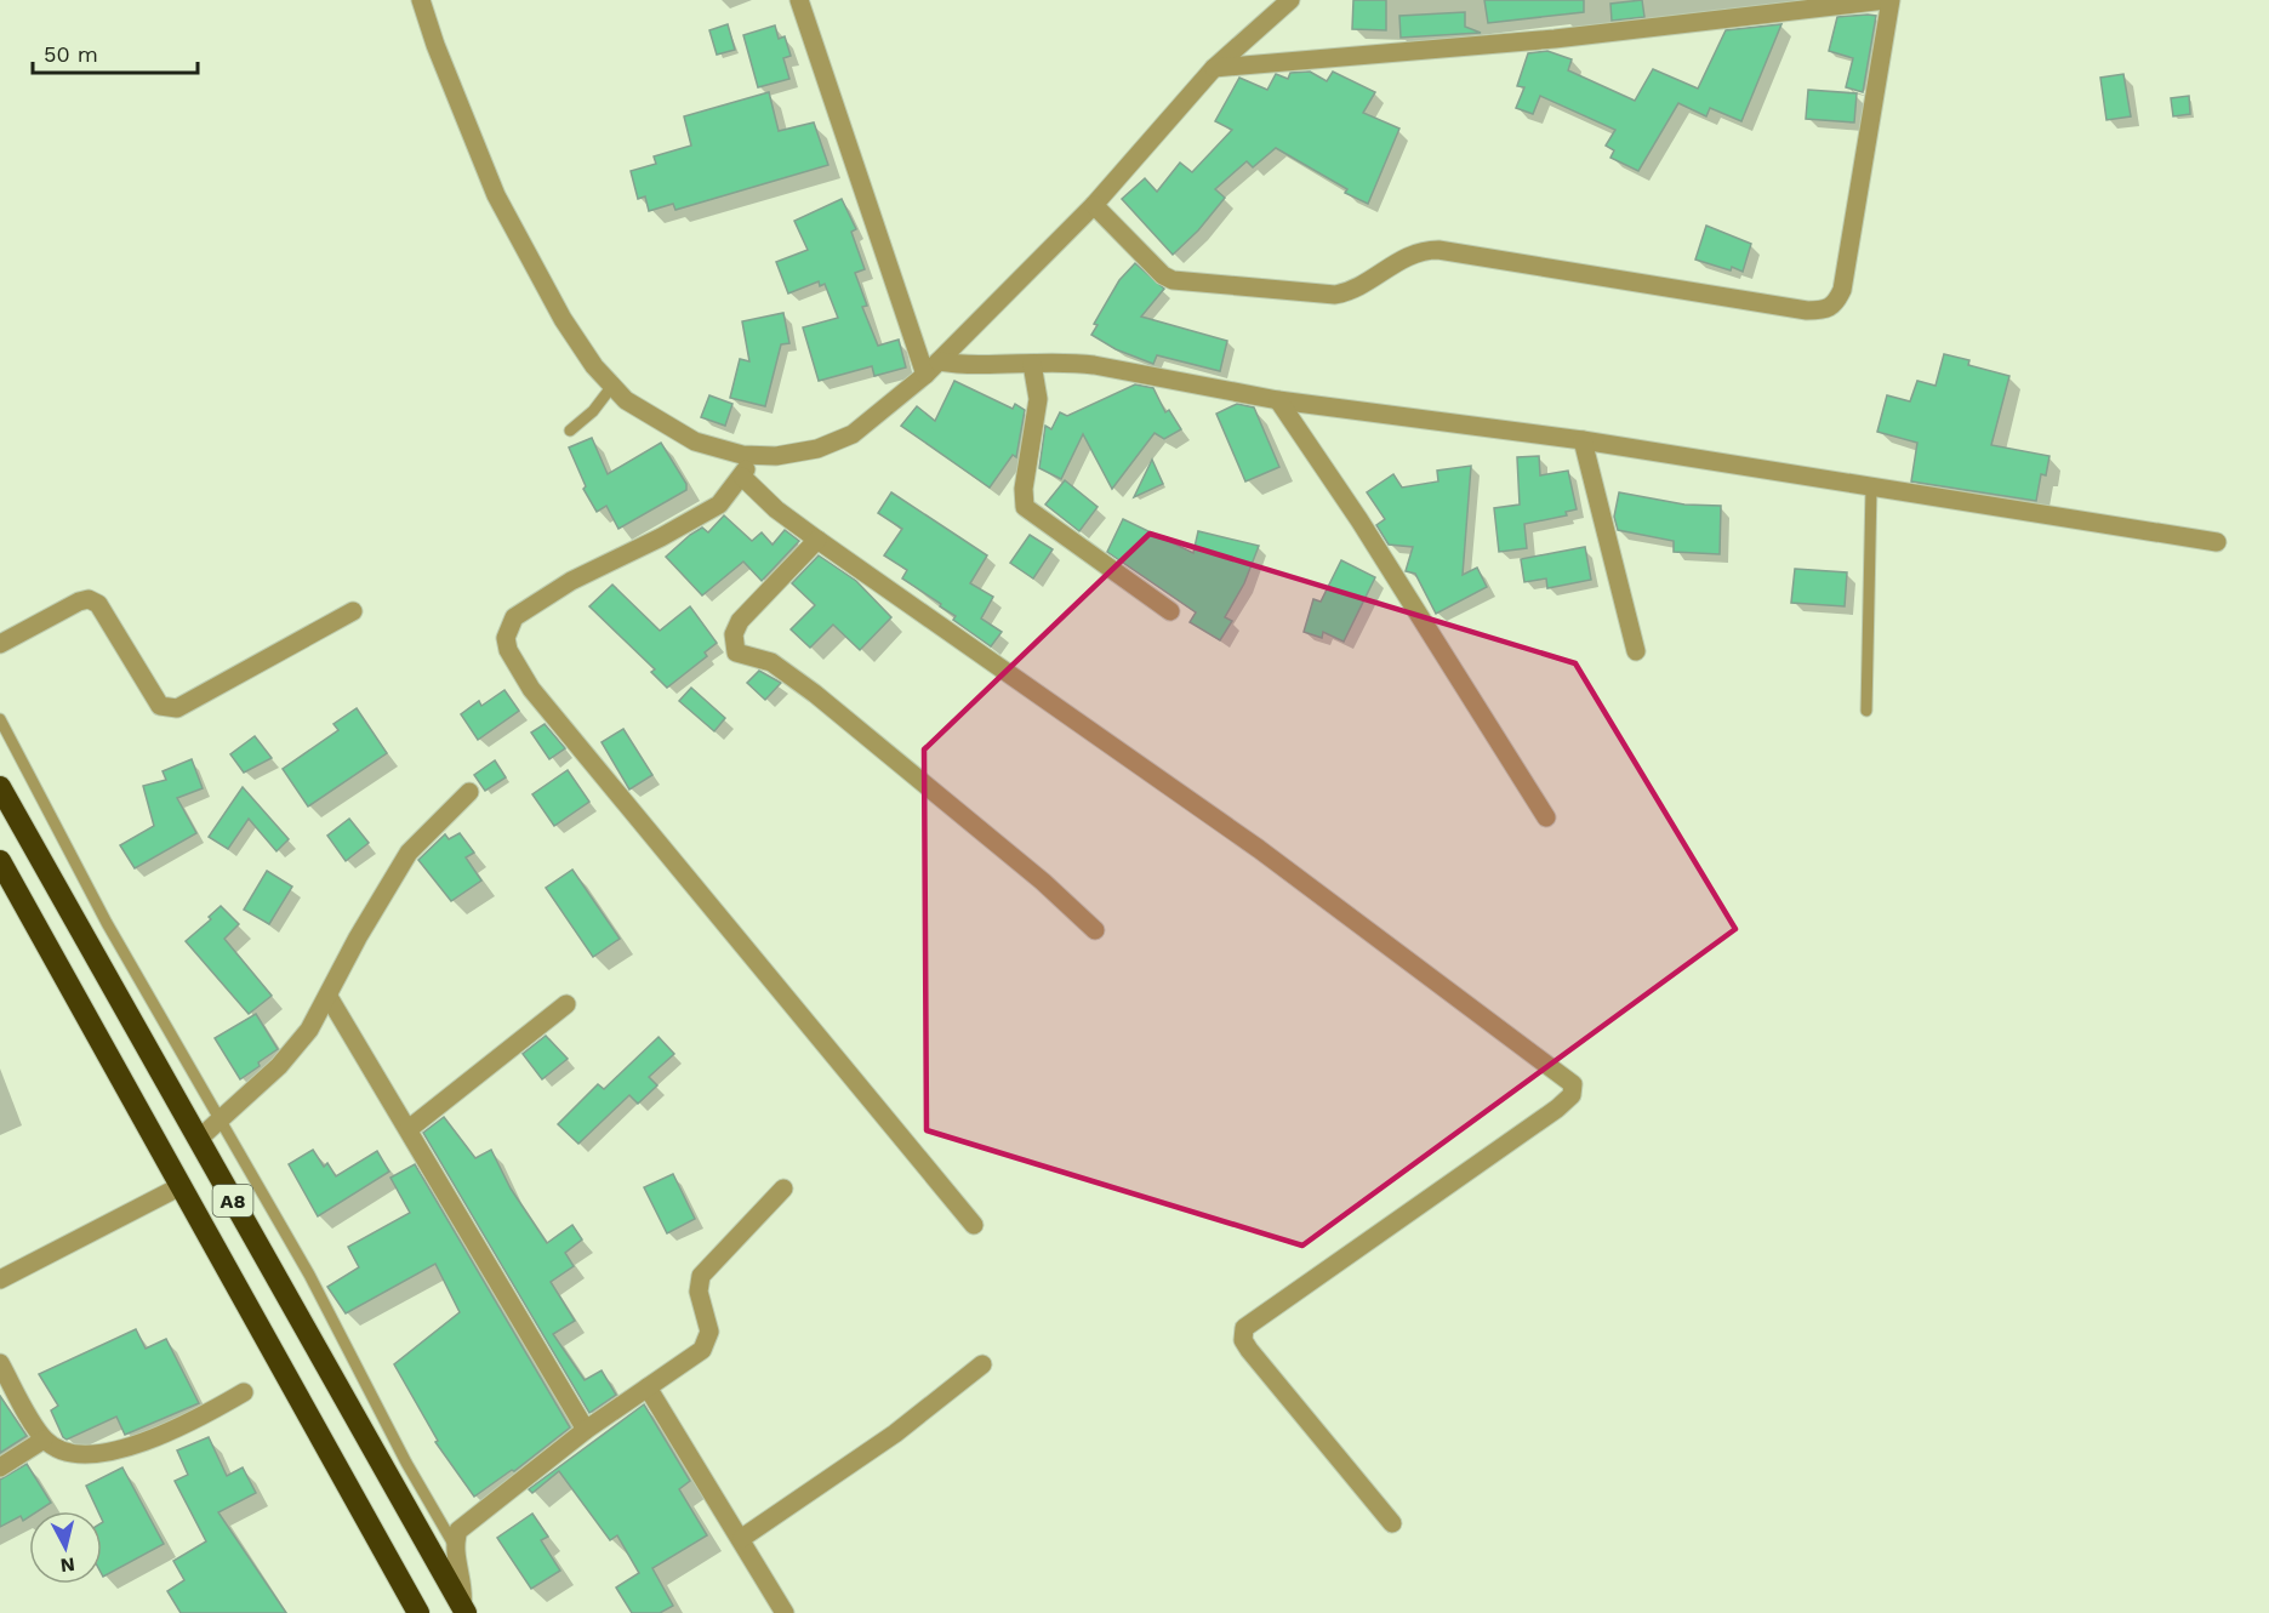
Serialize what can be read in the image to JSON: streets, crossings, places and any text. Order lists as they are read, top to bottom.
{
  "streets": {
    "highway": ["A8"]
  },
  "scale_bar": "50 m",
  "north": "bottom"
}
